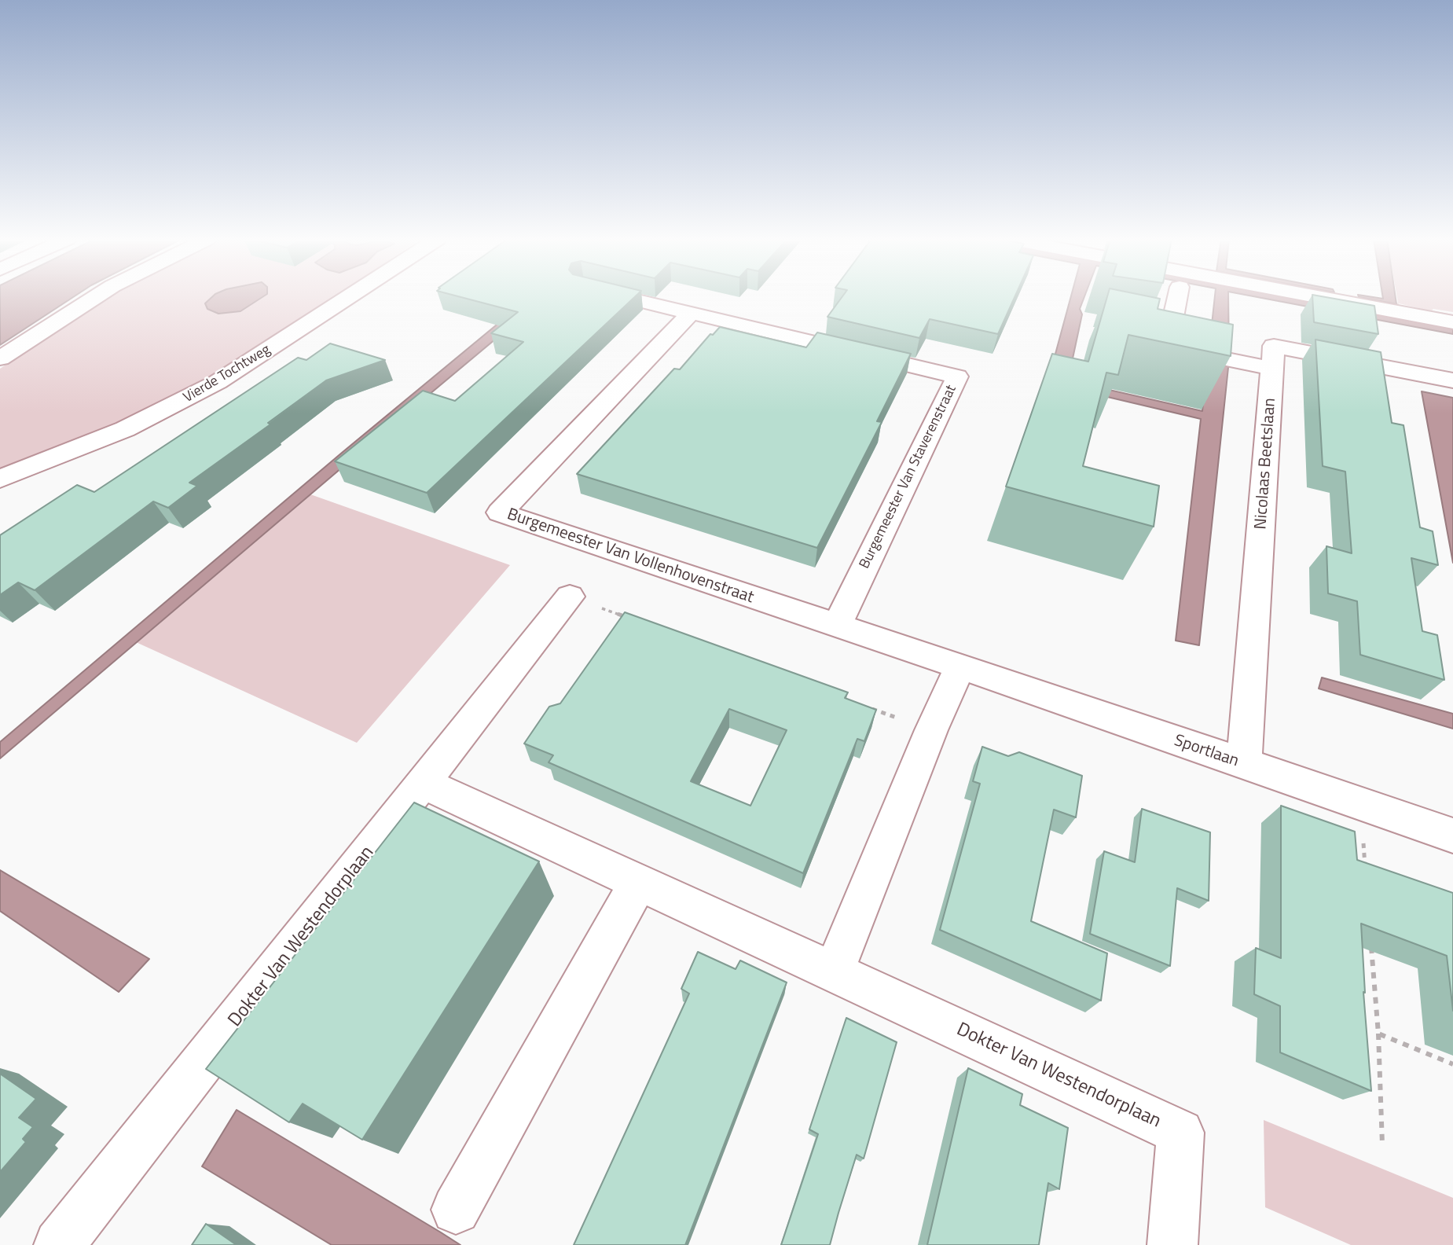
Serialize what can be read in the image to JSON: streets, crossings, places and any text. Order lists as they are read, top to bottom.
{
  "streets": {
    "street": [
      "Vierde Tochtweg",
      "Nicolaas Beetslaan",
      "Burgemeester Van Staverenstraat",
      "Burgemeester Van Vollenhovenstraat",
      "Sportlaan",
      "Dokter Van Westendorplaan"
    ]
  },
  "crossings": [
    ["Nicolaas Beetslaan", "Sportlaan"],
    ["Burgemeester Van Staverenstraat", "Burgemeester Van Vollenhovenstraat"],
    ["Burgemeester Van Vollenhovenstraat", "Sportlaan"]
  ]
}
